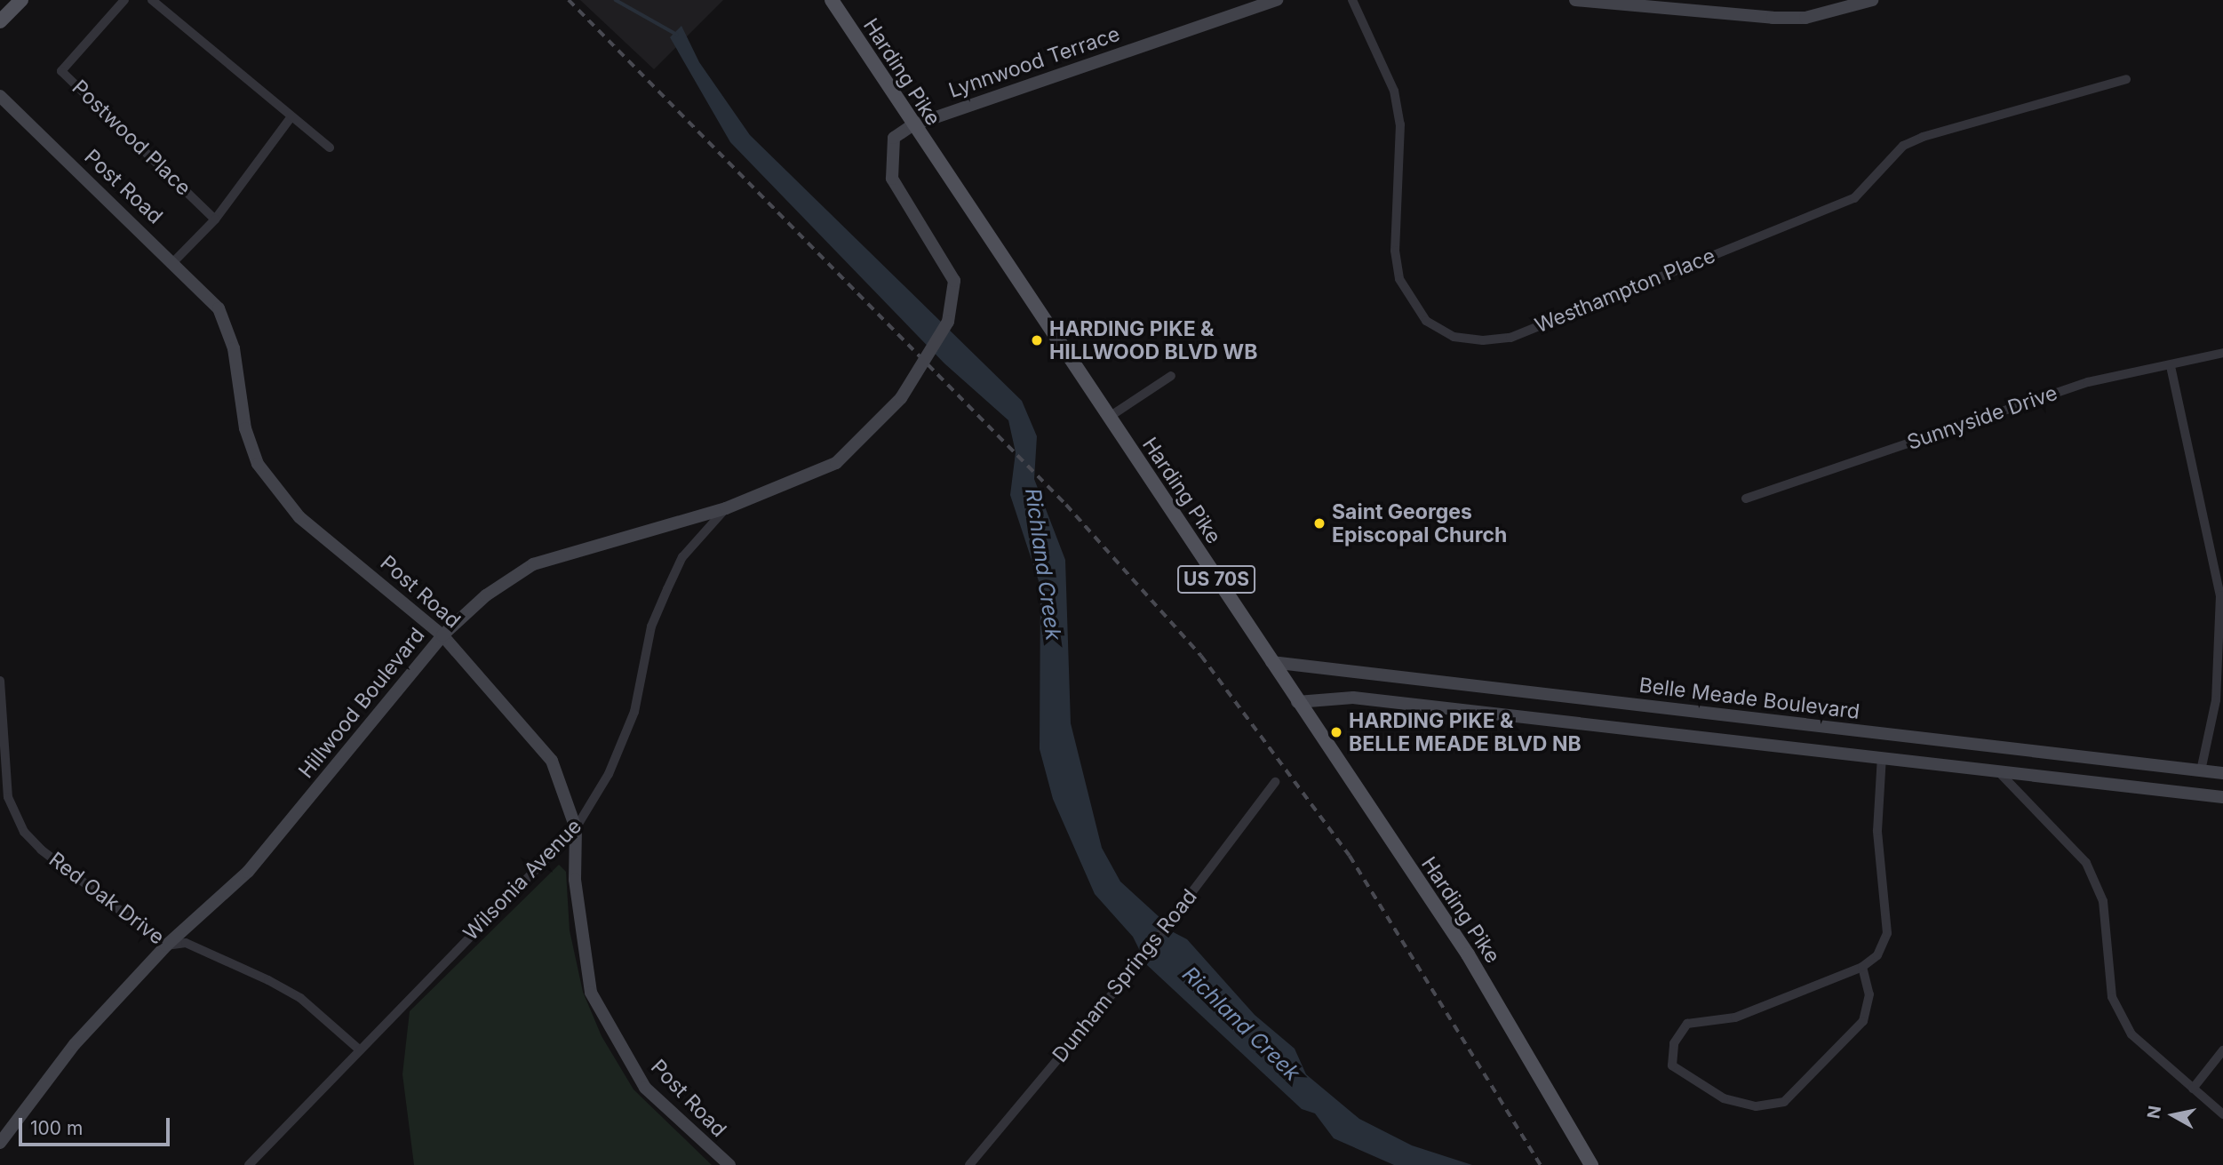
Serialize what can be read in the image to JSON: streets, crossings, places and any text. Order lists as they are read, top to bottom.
{
  "streets": {
    "main road": ["Harding Pike", "US 70S"],
    "street": [
      "Lynnwood Terrace",
      "Postwood Place",
      "Post Road",
      "Westhampton Place",
      "Sunnyside Drive",
      "Belle Meade Boulevard",
      "Hillwood Boulevard",
      "Wilsonia Avenue",
      "Red Oak Drive",
      "Dunham Springs Road"
    ]
  },
  "crossings": [
    ["Lynnwood Terrace", "Harding Pike"],
    ["Lynnwood Terrace", "Hillwood Boulevard"],
    ["Harding Pike", "Belle Meade Boulevard"],
    ["Post Road", "Hillwood Boulevard"],
    ["Post Road", "Wilsonia Avenue"],
    ["Hillwood Boulevard", "Wilsonia Avenue"],
    ["Hillwood Boulevard", "Red Oak Drive"],
    ["Wilsonia Avenue", "Red Oak Drive"]
  ],
  "water": ["Richland Creek"],
  "places": ["HARDING PIKE & HILLWOOD BLVD WB", "Saint Georges Episcopal Church", "HARDING PIKE & BELLE MEADE BLVD NB"],
  "scale_bar": "100 m",
  "north": "left"
}
